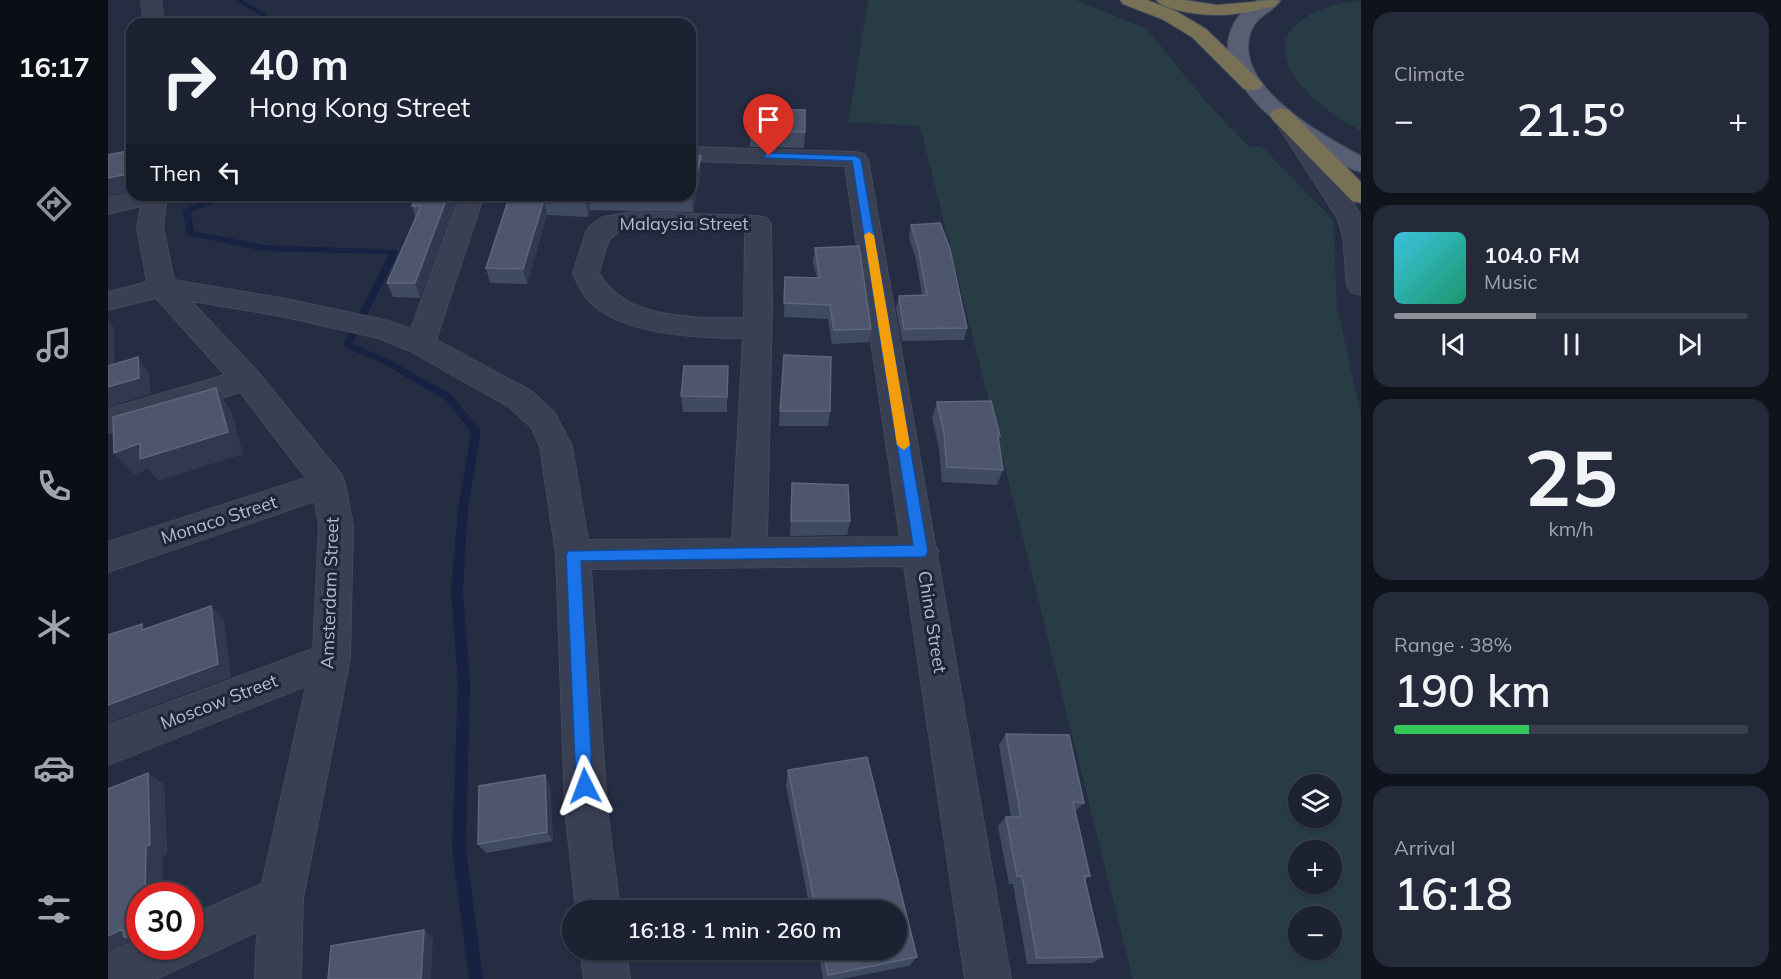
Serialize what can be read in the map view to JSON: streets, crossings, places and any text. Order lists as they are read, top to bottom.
{
  "streets": {
    "street": [
      "Malaysia Street",
      "Monaco Street",
      "Amsterdam Street",
      "China Street",
      "Moscow Street"
    ]
  },
  "crossings": [
    ["Monaco Street", "Amsterdam Street"],
    ["Amsterdam Street", "Moscow Street"]
  ],
  "page": {
    "tabs": "16:17",
    "tile": [
      "Climate",
      ["25", "km/h"],
      ["Range · 38%", "190 km"],
      ["Arrival", "16:18"]
    ],
    "turn": ["40 m", "Hong Kong Street"],
    "heat": ["−", "21.5°", "+"],
    "then": "Then",
    "song": ["104.0 FM", "Music"],
    "map_buttons": ["+", "−"],
    "limit": "30",
    "trip": "16:18 · 1 min · 260 m"
  }
}
